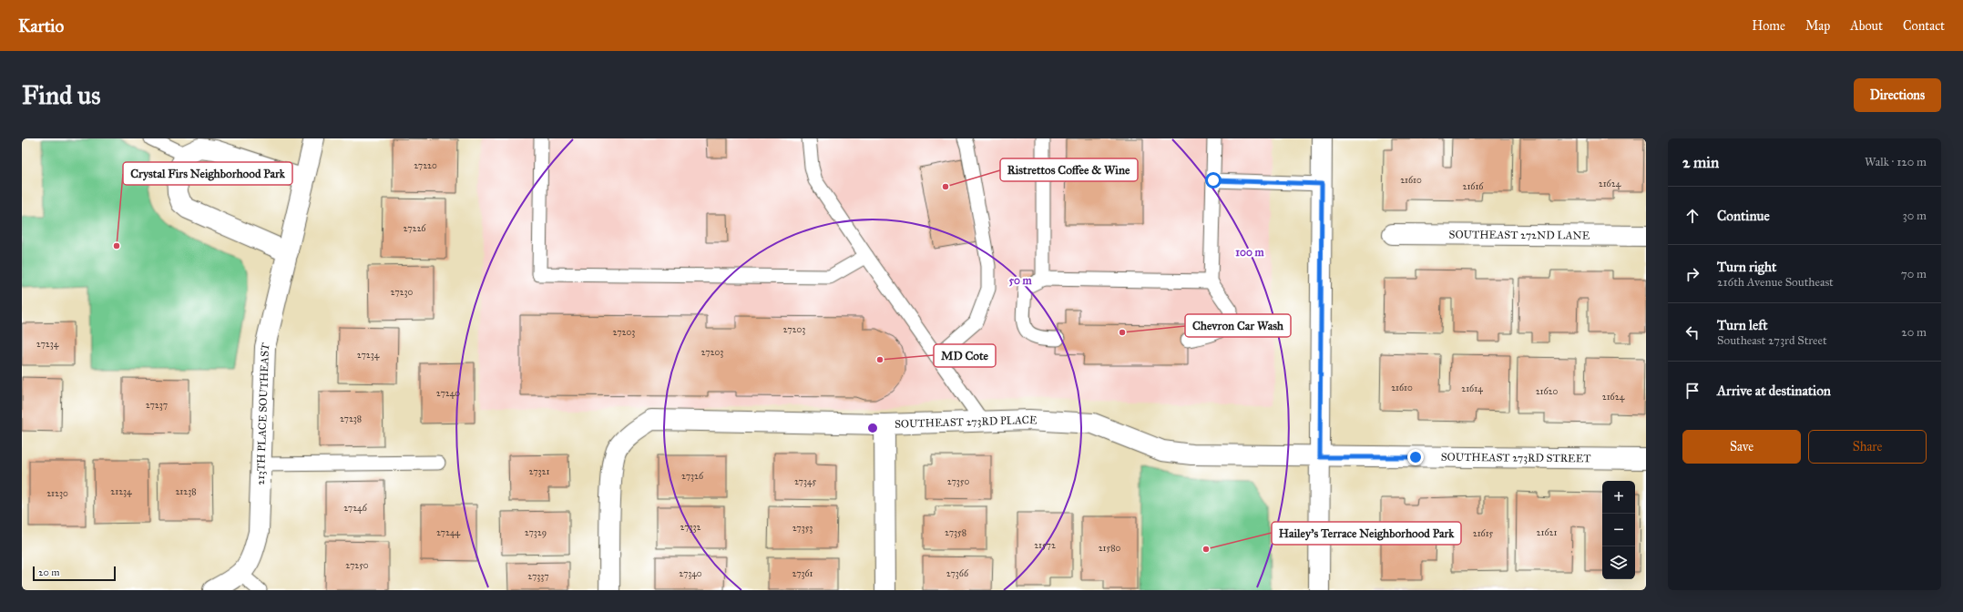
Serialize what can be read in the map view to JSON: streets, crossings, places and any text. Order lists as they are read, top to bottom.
{
  "streets": {
    "street": [
      "SOUTHEAST 272ND LANE",
      "213TH PLACE SOUTHEAST",
      "SOUTHEAST 273RD PLACE",
      "SOUTHEAST 273RD STREET"
    ]
  },
  "crossings": [
    ["SOUTHEAST 273RD PLACE", "SOUTHEAST 273RD STREET"]
  ],
  "places": [
    "Ristrettos Coffee & Wine",
    "Crystal Firs Neighborhood Park",
    "Chevron Car Wash",
    "MD Cote",
    "Hailey's Terrace Neighborhood Park"
  ],
  "house_numbers": [
    "27220",
    "21610",
    "21624",
    "21616",
    "27226",
    "27230",
    "27203",
    "27203",
    "27234",
    "27203",
    "27234",
    "21610",
    "21614",
    "21620",
    "27240",
    "21624",
    "27237",
    "27238",
    "27321",
    "27326",
    "27345",
    "27350",
    "21234",
    "21238",
    "21230",
    "27246",
    "27332",
    "27353",
    "27244",
    "27329",
    "27358",
    "21621",
    "21615",
    "21572",
    "21580",
    "27250",
    "27340",
    "27361",
    "27366",
    "27337"
  ],
  "scale_bar": "20 m",
  "page": {
    "header": "Kartio",
    "nav": [
      "Home",
      "Map",
      "About",
      "Contact"
    ],
    "buttons": [
      "Directions",
      ["Save", "Share"]
    ],
    "title": "Find us",
    "heading": ["2 min", "Walk · 120 m"],
    "list": [
      ["Continue", "30 m"],
      ["Turn right", "216th Avenue Southeast", "70 m"],
      ["Turn left", "Southeast 273rd Street", "20 m"],
      "Arrive at destination"
    ],
    "map_buttons": ["+", "−"],
    "scale": "20 m"
  },
  "rings": ["100 m", "50 m"]
}
